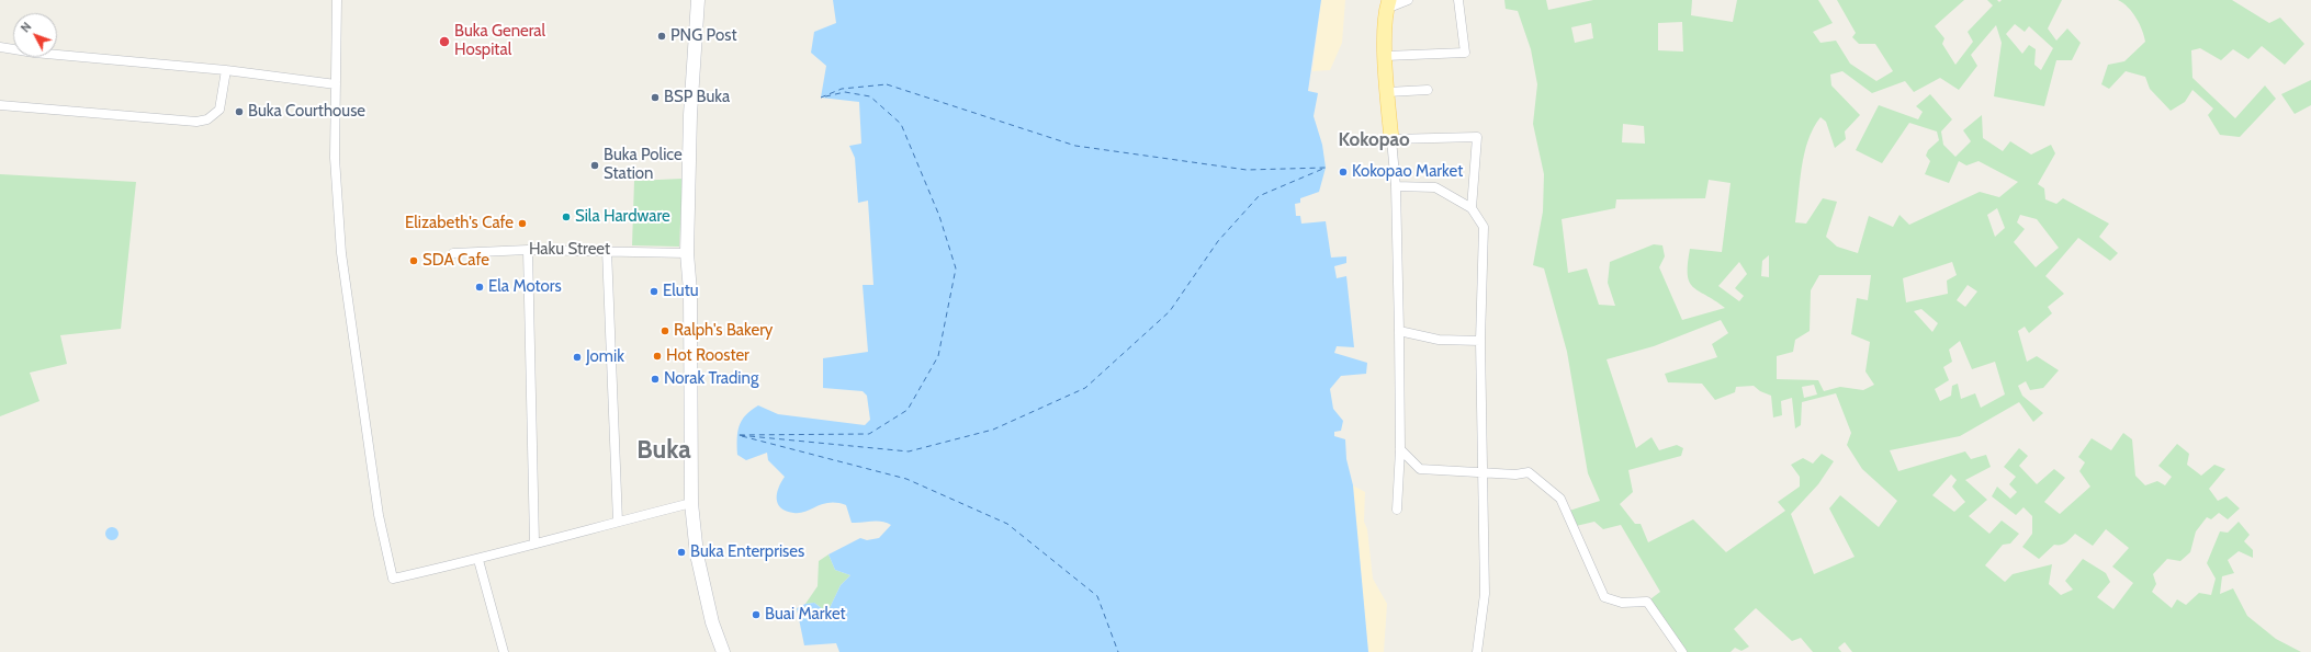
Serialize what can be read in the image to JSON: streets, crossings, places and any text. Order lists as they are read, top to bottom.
{
  "streets": {
    "street": ["Haku Street"]
  },
  "districts": ["Kokopao", "Buka"],
  "places": [
    "PNG Post",
    "Buka General Hospital",
    "BSP Buka",
    "Buka Courthouse",
    "Buka Police Station",
    "Kokopao Market",
    "Sila Hardware",
    "Elizabeth's Cafe",
    "SDA Cafe",
    "Ela Motors",
    "Elutu",
    "Ralph's Bakery",
    "Hot Rooster",
    "Jomik",
    "Norak Trading",
    "Buka Enterprises",
    "Buai Market"
  ],
  "north": "top left"
}
